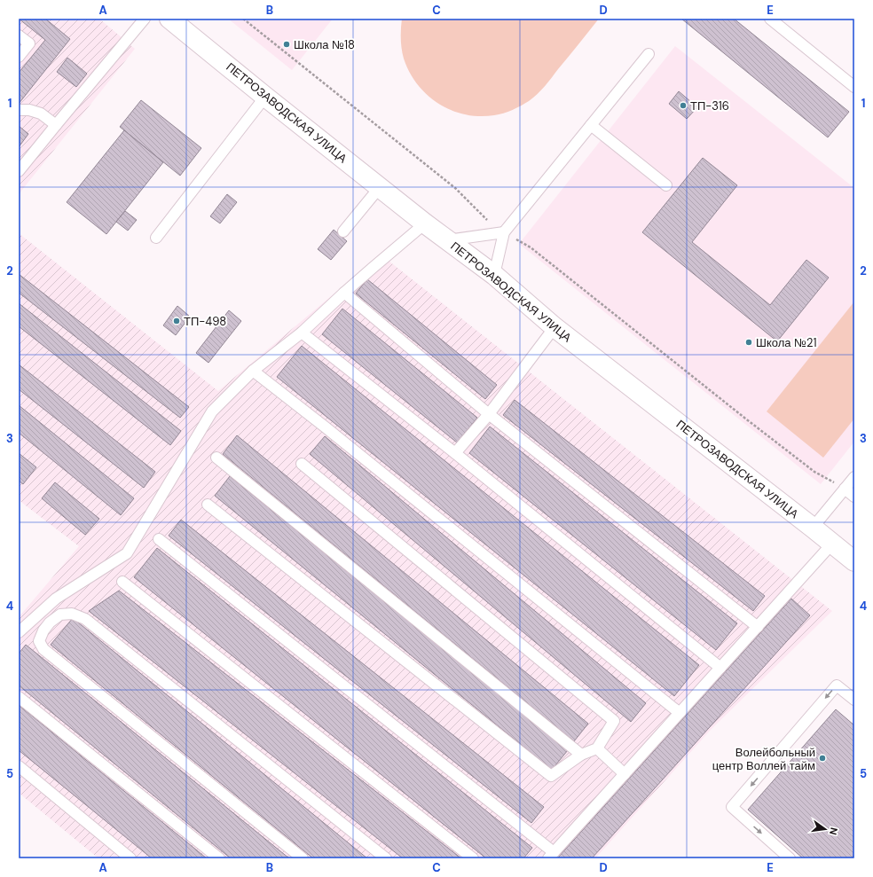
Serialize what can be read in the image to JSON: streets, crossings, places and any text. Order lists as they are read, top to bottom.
{
  "streets": {
    "street": ["ПЕТРОЗАВОДСКАЯ УЛИЦА"]
  },
  "places": [
    "Школа №18",
    "ТП-316",
    "ТП-498",
    "Школа №21",
    "Волейбольный центр Воллей тайм"
  ],
  "north": "right",
  "grid": {
    "columns": [
      "A",
      "B",
      "C",
      "D",
      "E"
    ],
    "rows": [
      "1",
      "2",
      "3",
      "4",
      "5"
    ]
  }
}
